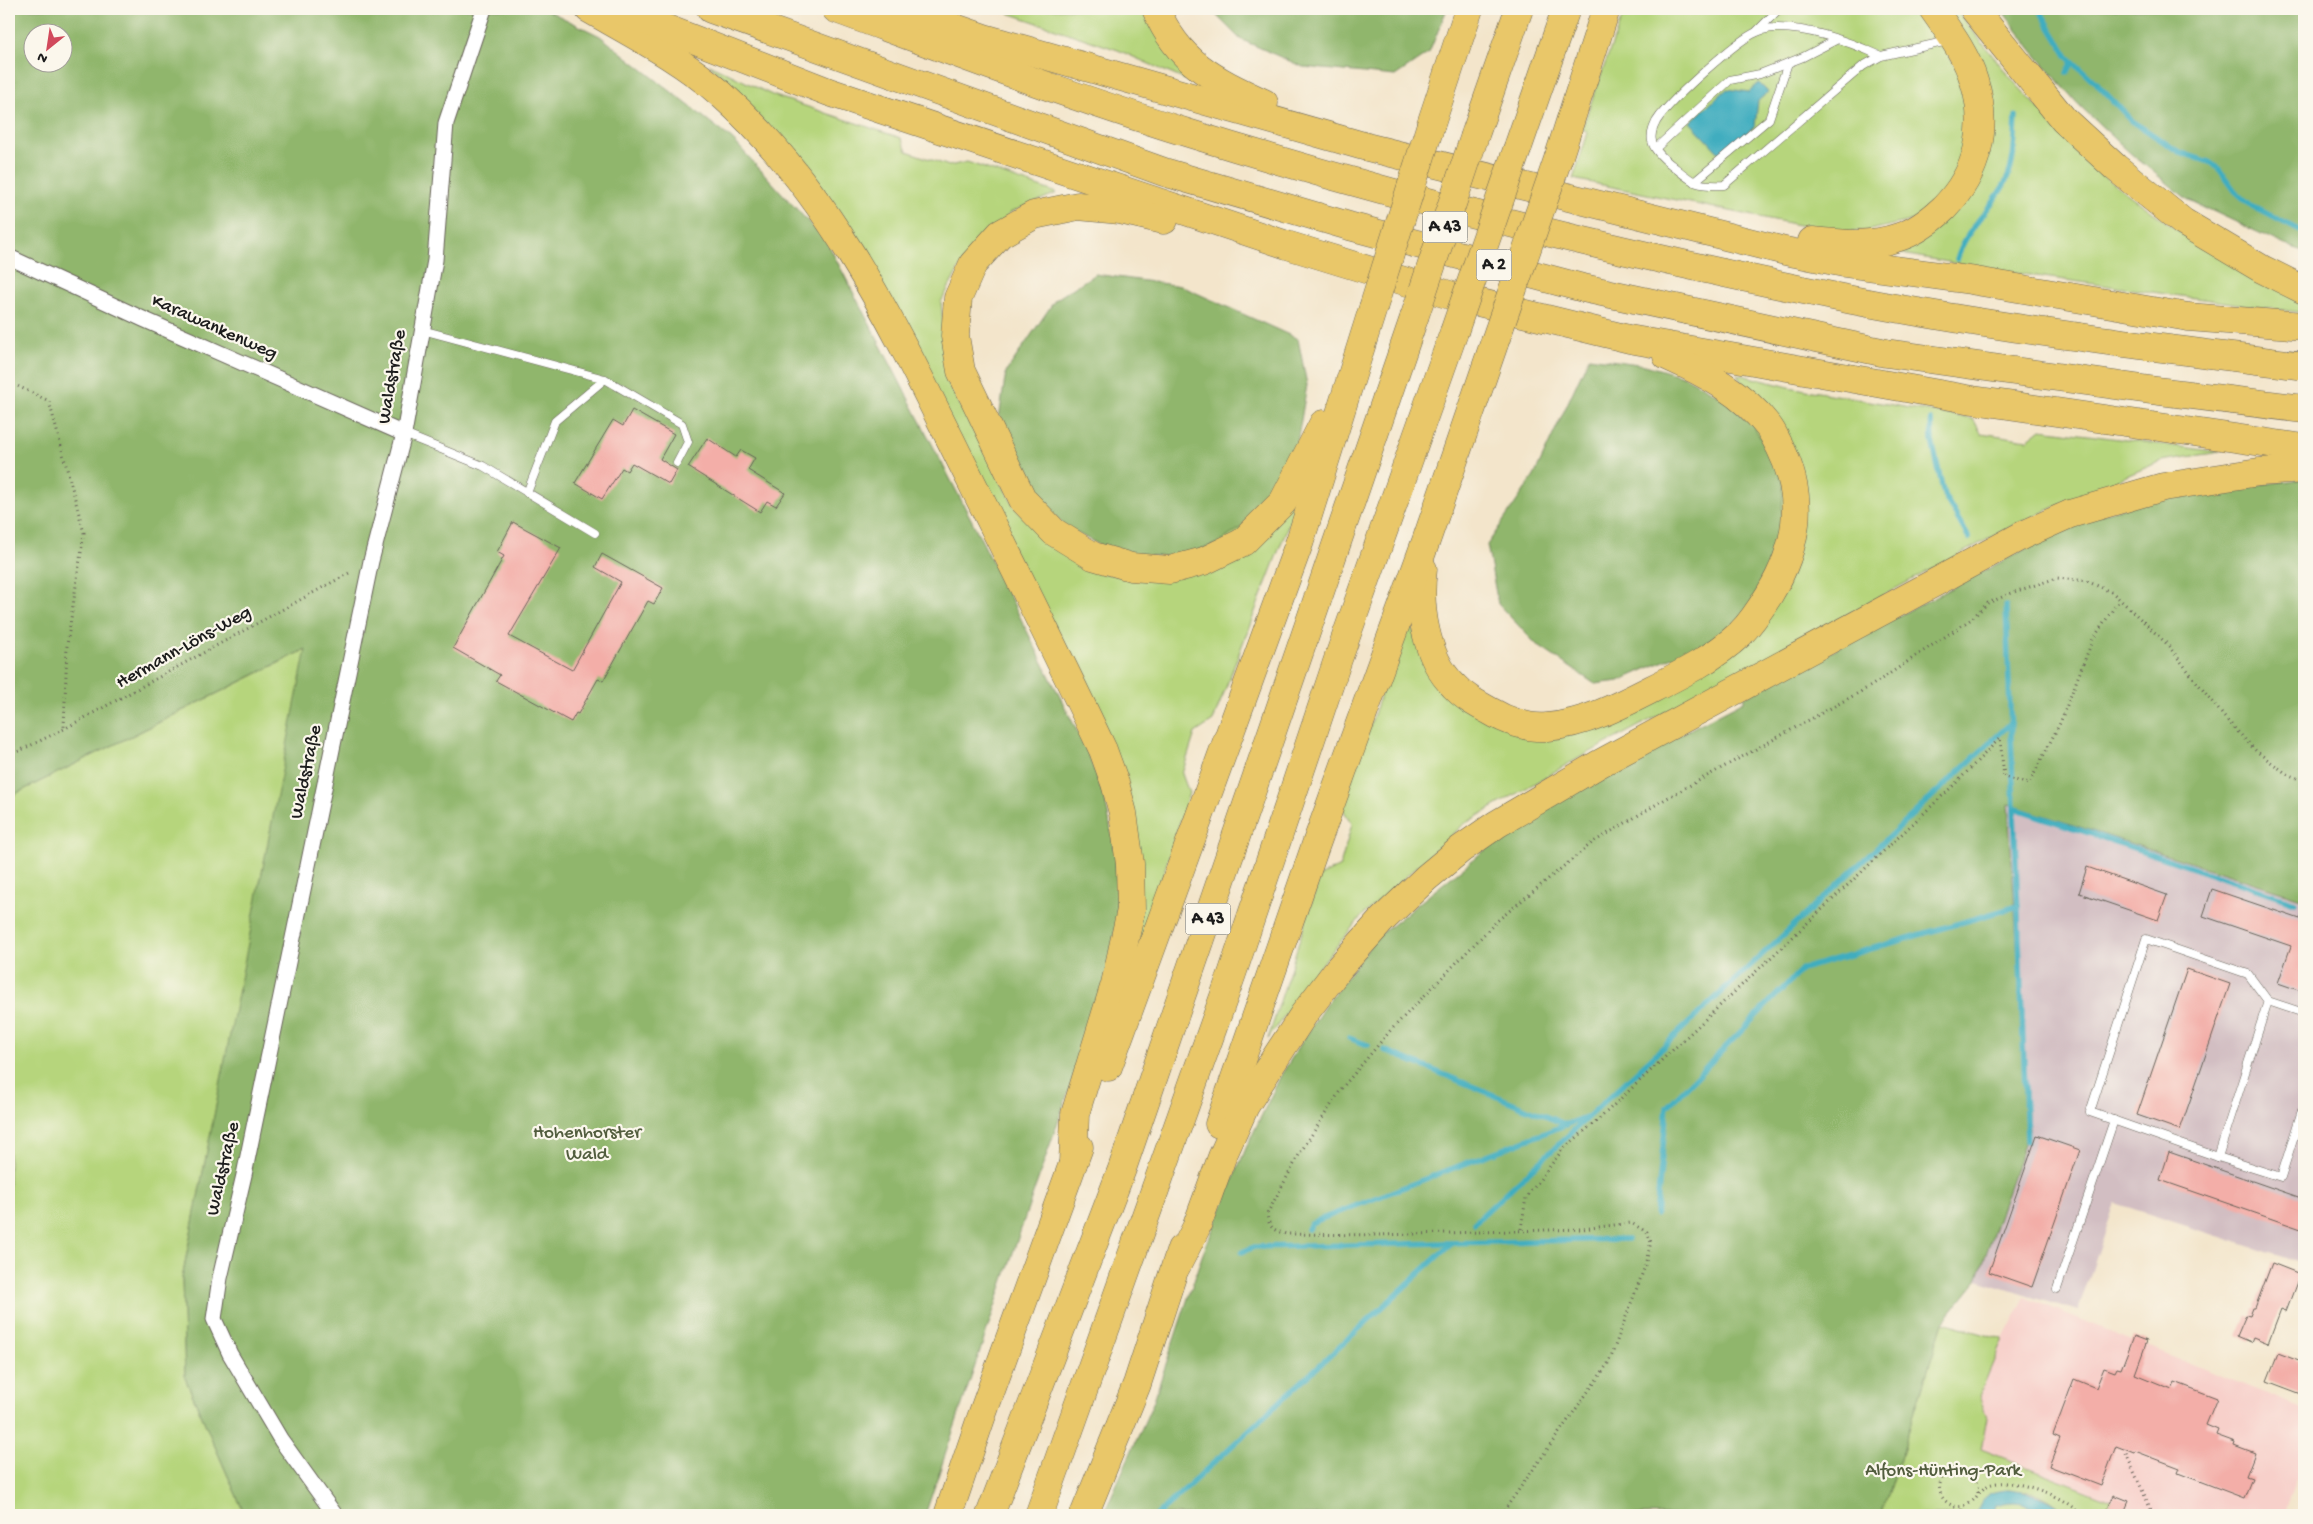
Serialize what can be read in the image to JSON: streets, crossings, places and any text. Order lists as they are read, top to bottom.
{
  "streets": {
    "highway": ["A 43", "A 2"],
    "street": ["Karawankenweg", "Waldstraße"],
    "path": ["Hermann-Löns-Weg"]
  },
  "crossings": [
    ["Karawankenweg", "Waldstraße"],
    ["Waldstraße", "Hermann-Löns-Weg"]
  ],
  "parks": ["Hohenhorster Wald", "Alfons-Hünting-Park"],
  "north": "bottom left"
}
